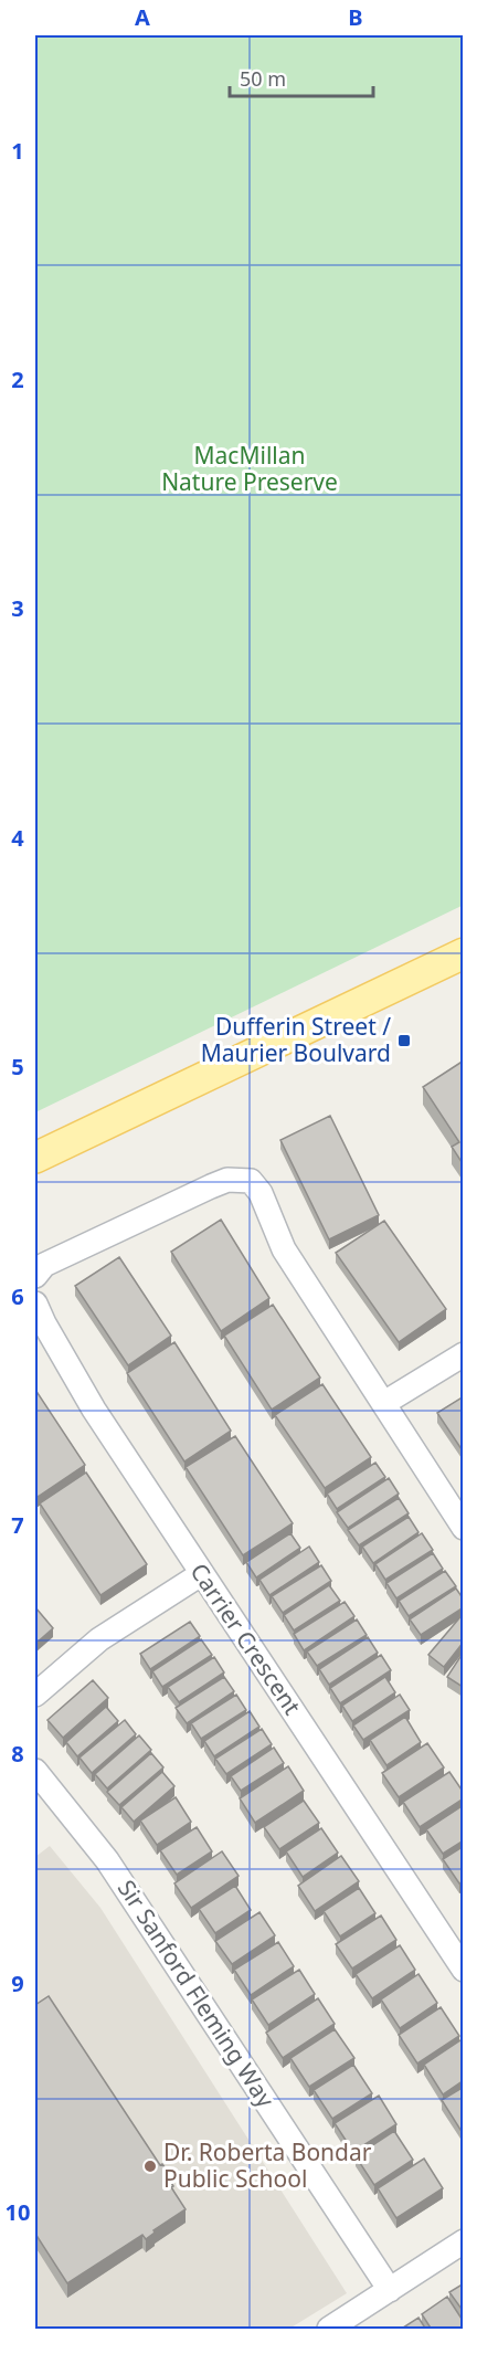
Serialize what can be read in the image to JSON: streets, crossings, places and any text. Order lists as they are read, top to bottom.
{
  "streets": {
    "street": ["Carrier Crescent", "Sir Sanford Fleming Way"]
  },
  "parks": ["MacMillan Nature Preserve"],
  "places": {
    "transit": ["Dufferin Street / Maurier Boulvard"],
    "other": ["Dr. Roberta Bondar Public School"]
  },
  "scale_bar": "50 m",
  "grid": {
    "columns": ["A", "B"],
    "rows": [
      "1",
      "2",
      "3",
      "4",
      "5",
      "6",
      "7",
      "8",
      "9",
      "10"
    ]
  }
}
